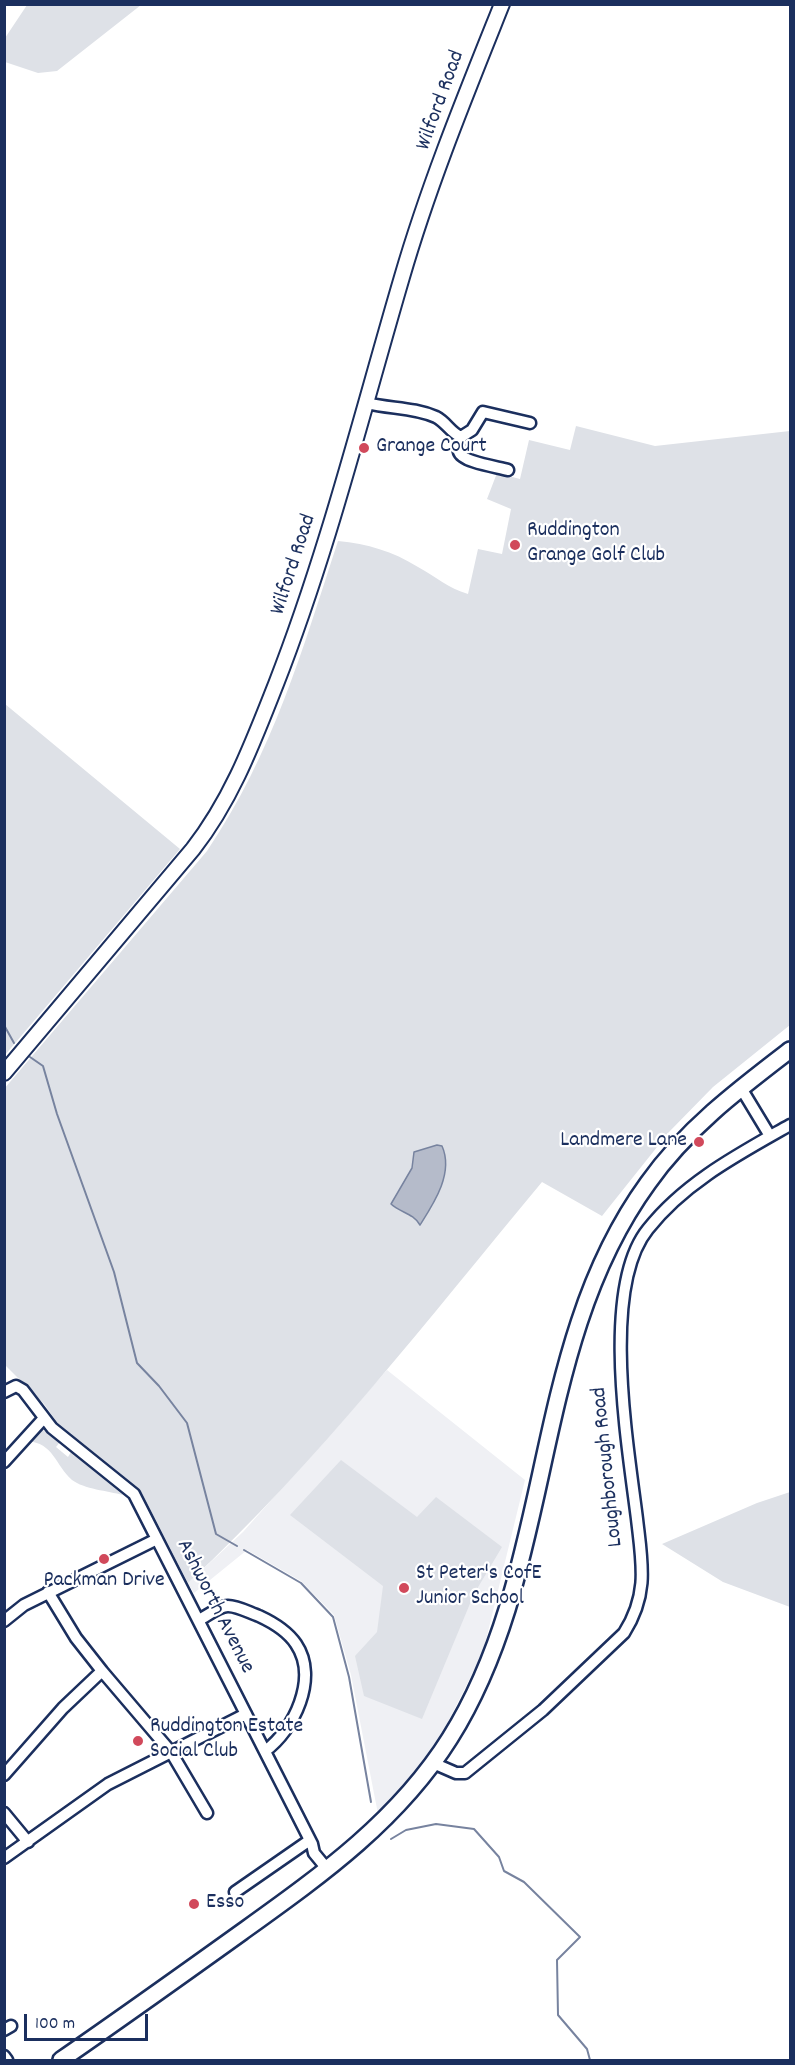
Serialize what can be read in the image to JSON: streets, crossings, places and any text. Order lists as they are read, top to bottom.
{
  "streets": {
    "main road": ["Wilford Road", "Loughborough Road"],
    "street": ["Ashworth Avenue"]
  },
  "crossings": [
    ["Loughborough Road", "Ashworth Avenue"]
  ],
  "places": [
    "Grange Court",
    "Ruddington Grange Golf Club",
    "Landmere Lane",
    "Packman Drive",
    "St Peter's CofE Junior School",
    "Ruddington Estate Social Club",
    "Esso"
  ],
  "scale_bar": "100 m"
}
